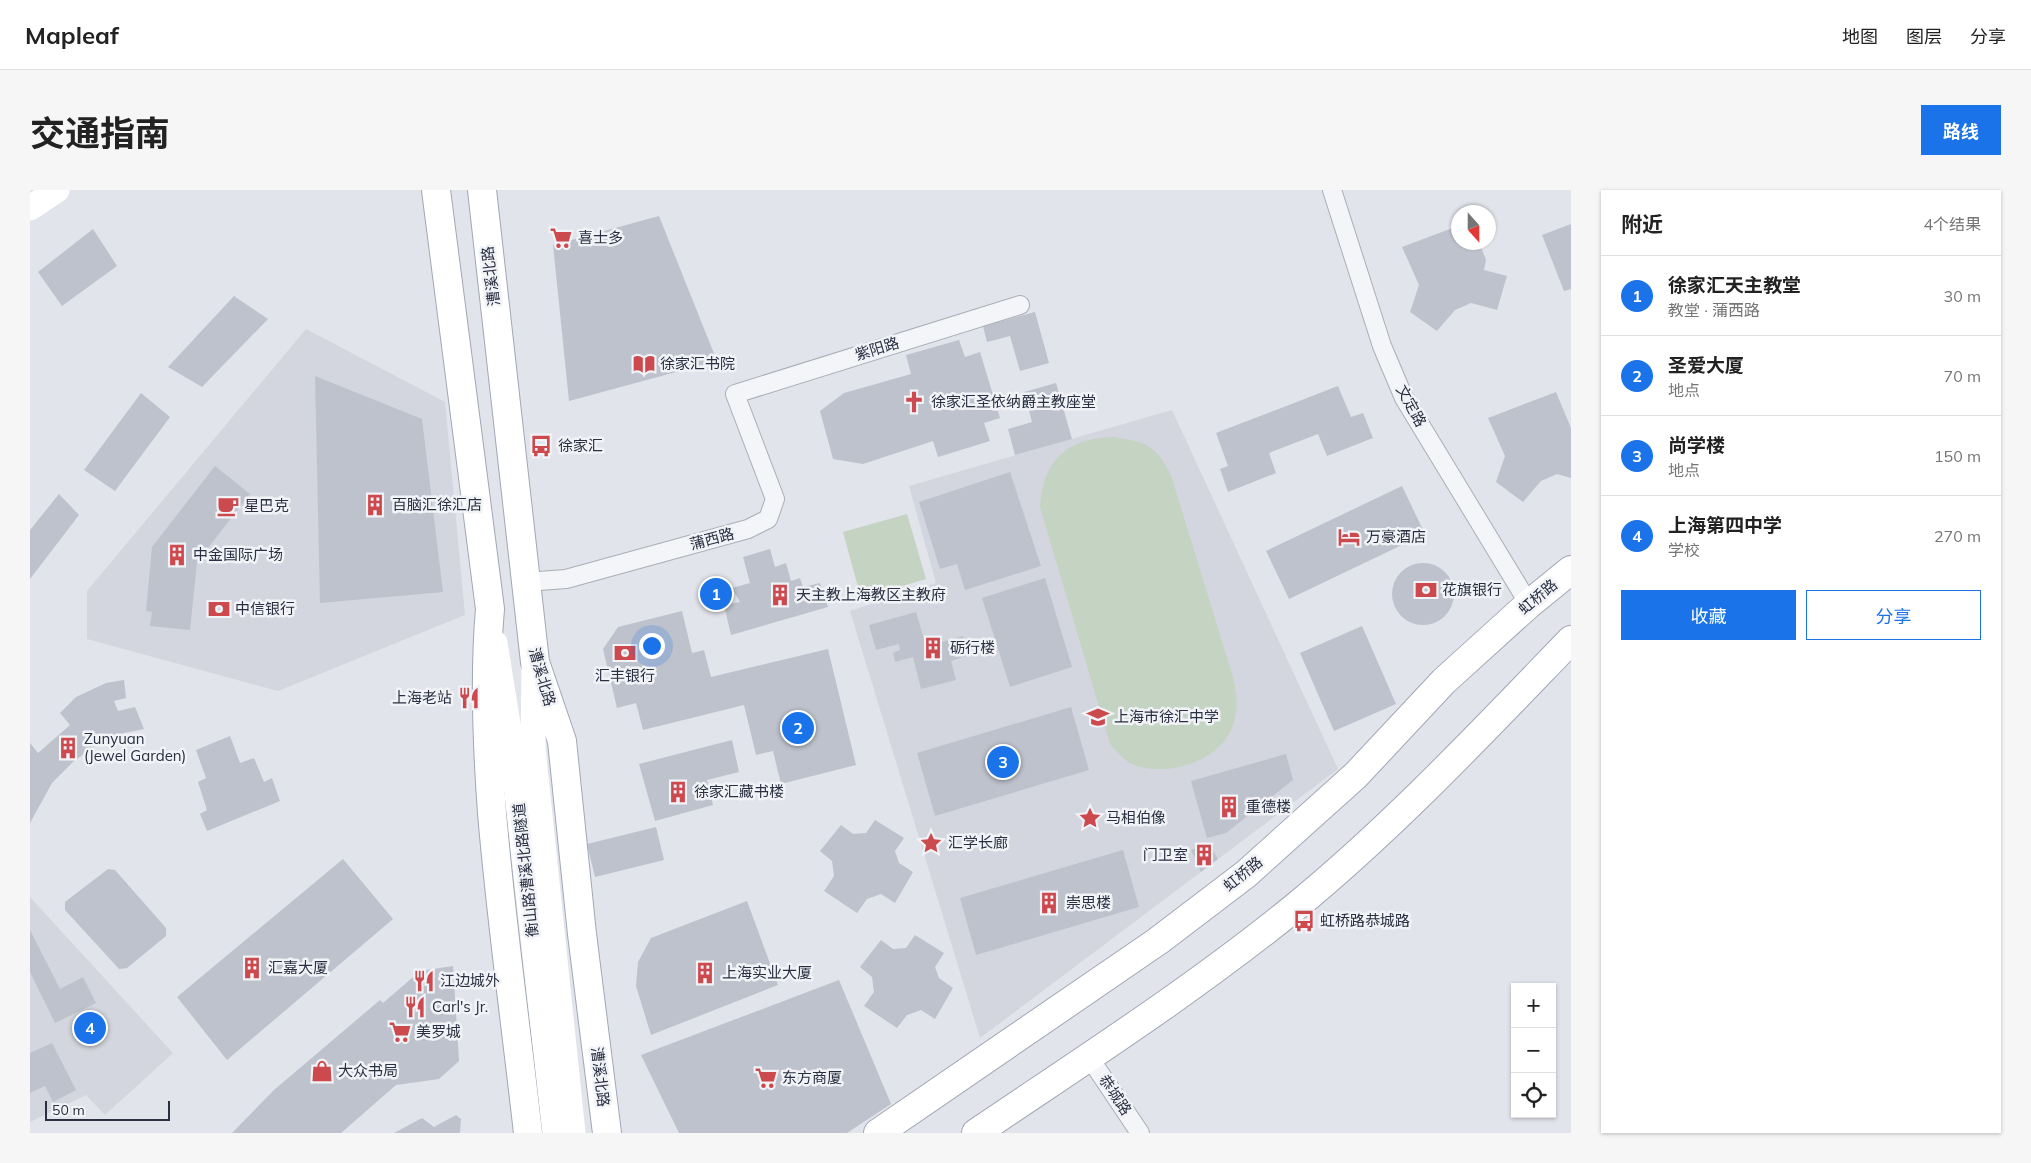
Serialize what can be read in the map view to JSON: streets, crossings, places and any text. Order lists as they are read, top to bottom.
{
  "streets": {
    "main road": ["漕溪北路", "虹桥路", "衡山路漕溪北路隧道"],
    "street": [
      "紫阳路",
      "文定路",
      "蒲西路",
      "恭城路"
    ]
  },
  "crossings": [
    ["漕溪北路", "蒲西路"],
    ["漕溪北路", "衡山路漕溪北路隧道"],
    ["紫阳路", "蒲西路"],
    ["文定路", "虹桥路"]
  ],
  "places": {
    "supermarket": ["喜士多", "美罗城", "东方商厦"],
    "library": ["徐家汇书院"],
    "church": ["徐家汇圣依纳爵主教座堂"],
    "bus stop": ["徐家汇", "虹桥路恭城路"],
    "building": [
      "百脑汇徐汇店",
      "中金国际广场",
      "天主教上海教区主教府",
      "砺行楼",
      "Zunyuan (Jewel Garden)",
      "徐家汇藏书楼",
      "重德楼",
      "门卫室",
      "崇思楼",
      "汇嘉大厦",
      "上海实业大厦"
    ],
    "cafe": ["星巴克"],
    "hotel": ["万豪酒店"],
    "bank": ["花旗银行", "中信银行", "汇丰银行"],
    "restaurant": ["上海老站", "江边城外", "Carl's Jr."],
    "school or university": ["上海市徐汇中学"],
    "place": ["马相伯像", "汇学长廊"],
    "shop": ["大众书局"]
  },
  "scale_bar": "50 m",
  "north": "bottom",
  "page": {
    "header": "Mapleaf",
    "nav": ["地图", "图层", "分享"],
    "title": "交通指南",
    "buttons": [
      "路线",
      ["收藏", "分享"]
    ],
    "heading": ["附近", "4个结果"],
    "list": [
      {
        "mark": "1",
        "name": "徐家汇天主教堂",
        "note": "教堂 · 蒲西路",
        "value": "30 m"
      },
      {
        "mark": "2",
        "name": "圣爱大厦",
        "note": "地点",
        "value": "70 m"
      },
      {
        "mark": "3",
        "name": "尚学楼",
        "note": "地点",
        "value": "150 m"
      },
      {
        "mark": "4",
        "name": "上海第四中学",
        "note": "学校",
        "value": "270 m"
      }
    ],
    "pins": [
      "1",
      "2",
      "3",
      "4"
    ],
    "map_buttons": ["+", "−"],
    "scale": "50 m"
  }
}
